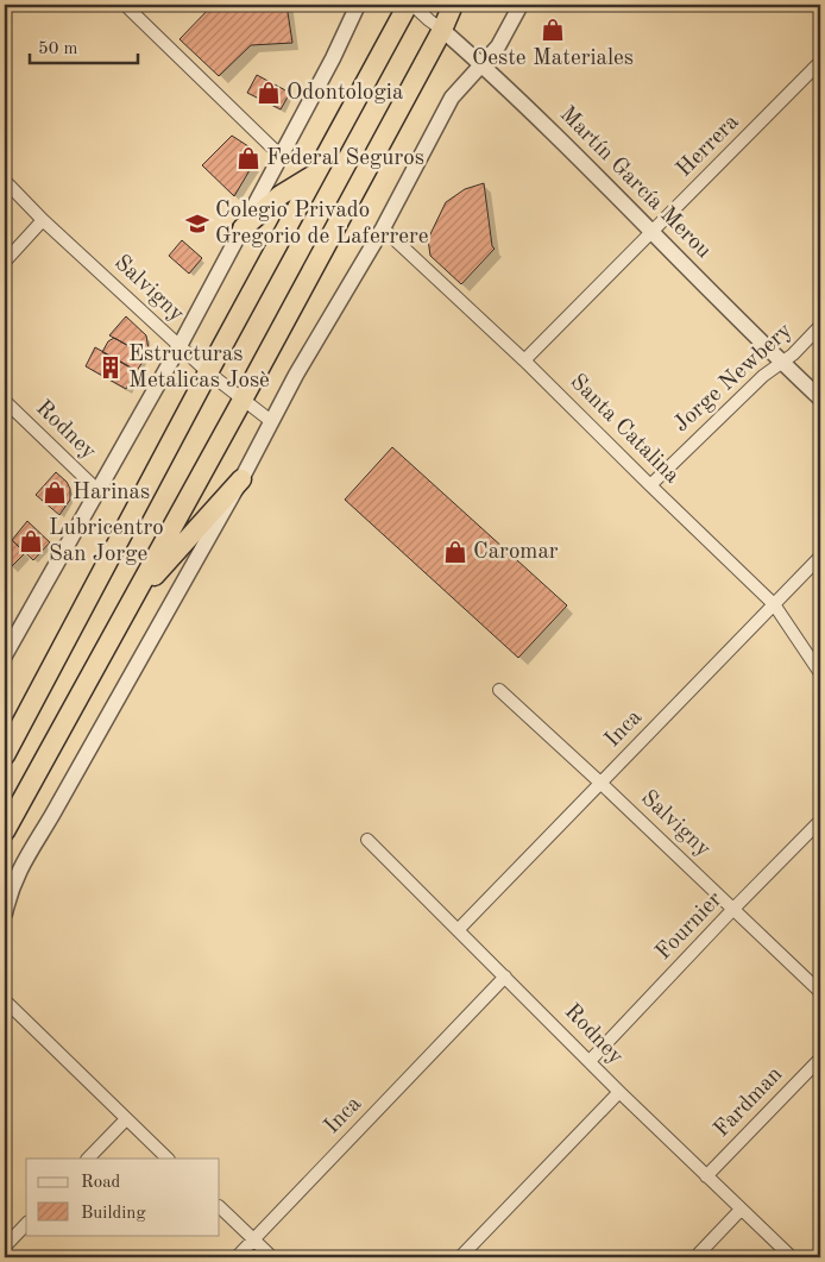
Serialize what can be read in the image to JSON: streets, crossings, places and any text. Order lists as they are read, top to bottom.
{
  "streets": {
    "street": [
      "Herrera",
      "Martín García Merou",
      "Salvigny",
      "Jorge Newbery",
      "Santa Catalina",
      "Rodney",
      "Inca",
      "Fournier",
      "Fardman"
    ]
  },
  "crossings": [
    ["Herrera", "Martín García Merou"],
    ["Herrera", "Santa Catalina"],
    ["Martín García Merou", "Jorge Newbery"],
    ["Salvigny", "Inca"],
    ["Salvigny", "Fournier"],
    ["Jorge Newbery", "Santa Catalina"],
    ["Santa Catalina", "Inca"],
    ["Rodney", "Inca"],
    ["Rodney", "Fournier"],
    ["Rodney", "Fardman"]
  ],
  "places": {
    "shop": [
      "Oeste Materiales",
      "Odontologia",
      "Federal Seguros",
      "Harinas",
      "Lubricentro San Jorge",
      "Caromar"
    ],
    "school or university": ["Colegio Privado Gregorio de Laferrere"],
    "building": ["Estructuras Metalicas Josè"]
  },
  "legend": ["Road", "Building"],
  "scale_bar": "50 m"
}
